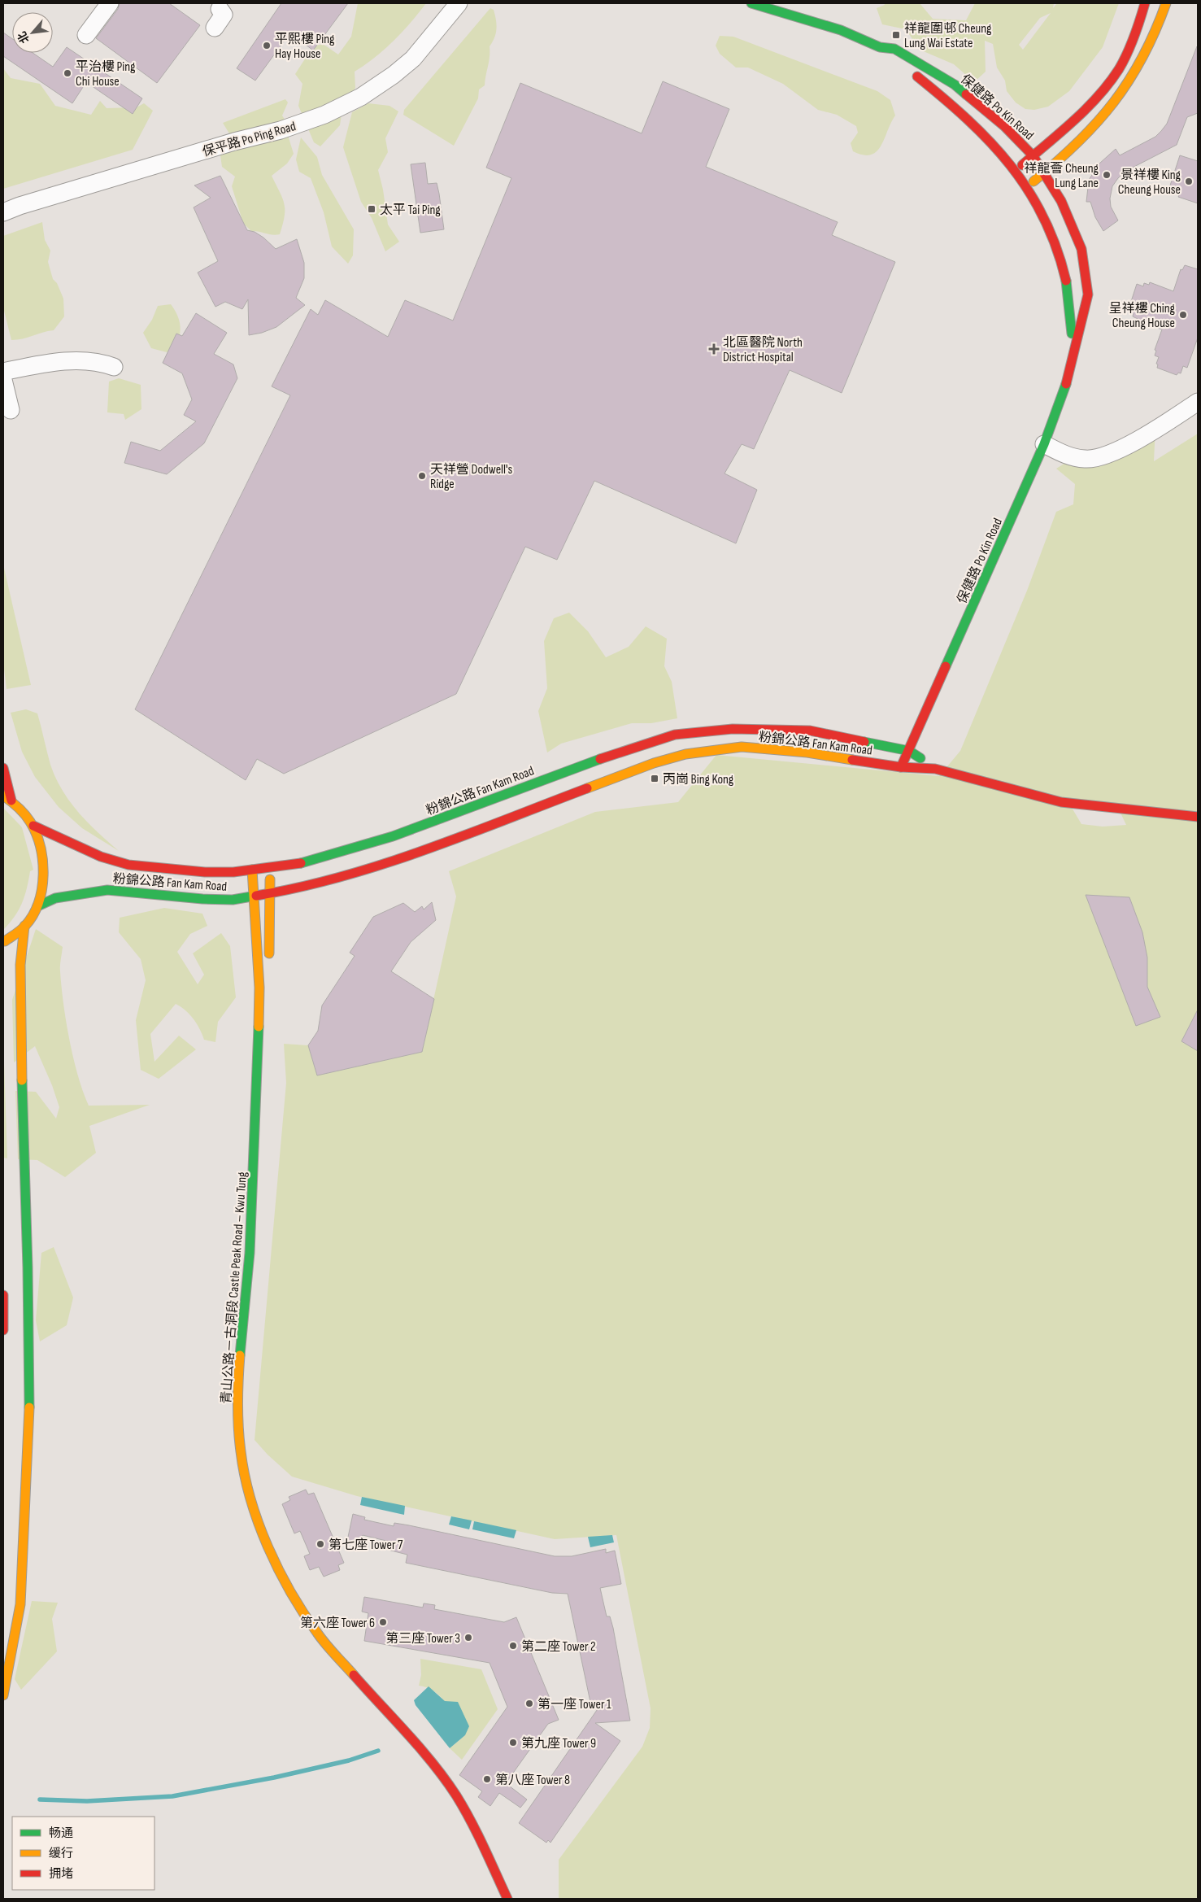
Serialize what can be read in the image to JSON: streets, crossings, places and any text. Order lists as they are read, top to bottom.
{
  "streets": {
    "main road": ["保健路 Po Kin Road", "粉錦公路 Fan Kam Road", "青山公路－古洞段 Castle Peak Road – Kwu Tung"],
    "street": ["保平路 Po Ping Road"]
  },
  "crossings": [
    ["保健路 Po Kin Road", "粉錦公路 Fan Kam Road"],
    ["粉錦公路 Fan Kam Road", "青山公路－古洞段 Castle Peak Road – Kwu Tung"]
  ],
  "places": {
    "transit": ["祥龍圍邨 Cheung Lung Wai Estate", "太平 Tai Ping", "丙崗 Bing Kong"],
    "other": [
      "平熙樓 Ping Hay House",
      "平治樓 Ping Chi House",
      "祥龍薈 Cheung Lung Lane",
      "景祥樓 King Cheung House",
      "呈祥樓 Ching Cheung House",
      "天祥營 Dodwell's Ridge",
      "第七座 Tower 7",
      "第六座 Tower 6",
      "第三座 Tower 3",
      "第二座 Tower 2",
      "第一座 Tower 1",
      "第九座 Tower 9",
      "第八座 Tower 8"
    ],
    "health": ["北區醫院 North District Hospital"]
  },
  "legend": ["畅通", "缓行", "拥堵"],
  "north": "bottom left"
}
